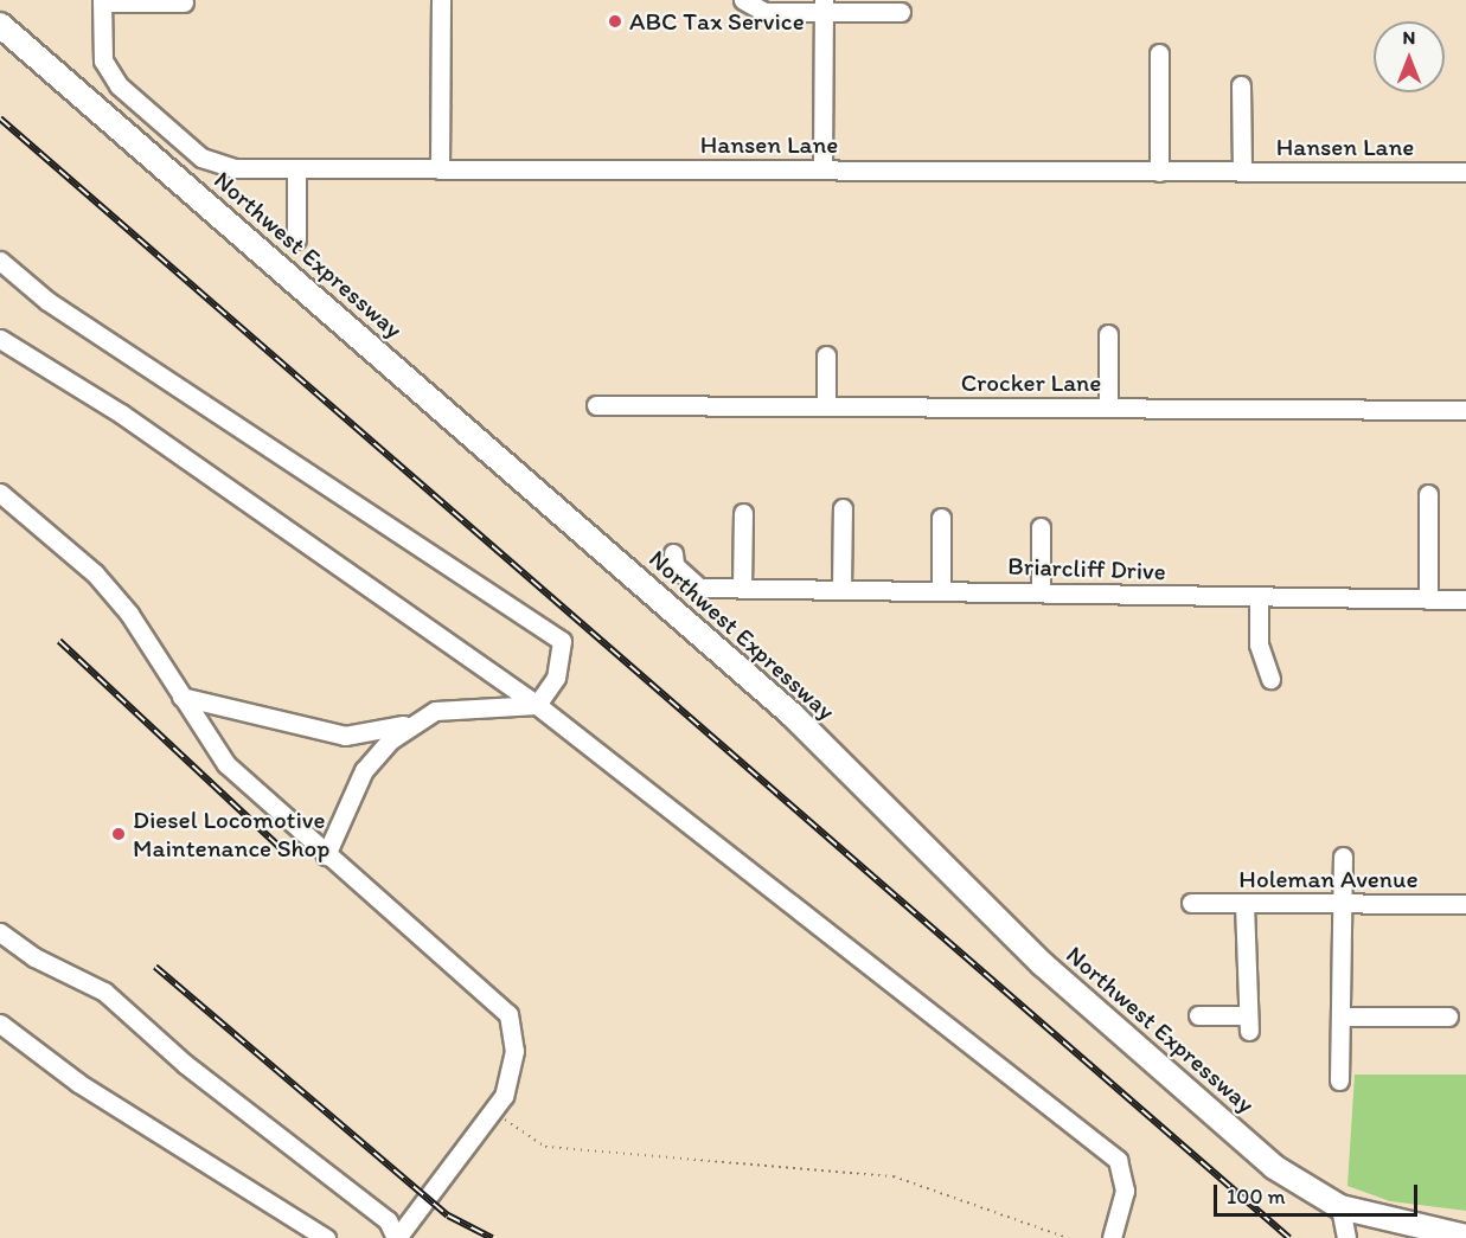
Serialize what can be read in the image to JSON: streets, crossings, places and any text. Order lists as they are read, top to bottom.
{
  "streets": {
    "main road": ["Northwest Expressway"],
    "street": [
      "Hansen Lane",
      "Crocker Lane",
      "Briarcliff Drive",
      "Holeman Avenue"
    ]
  },
  "places": ["ABC Tax Service", "Diesel Locomotive Maintenance Shop"],
  "scale_bar": "100 m",
  "north": "top"
}
